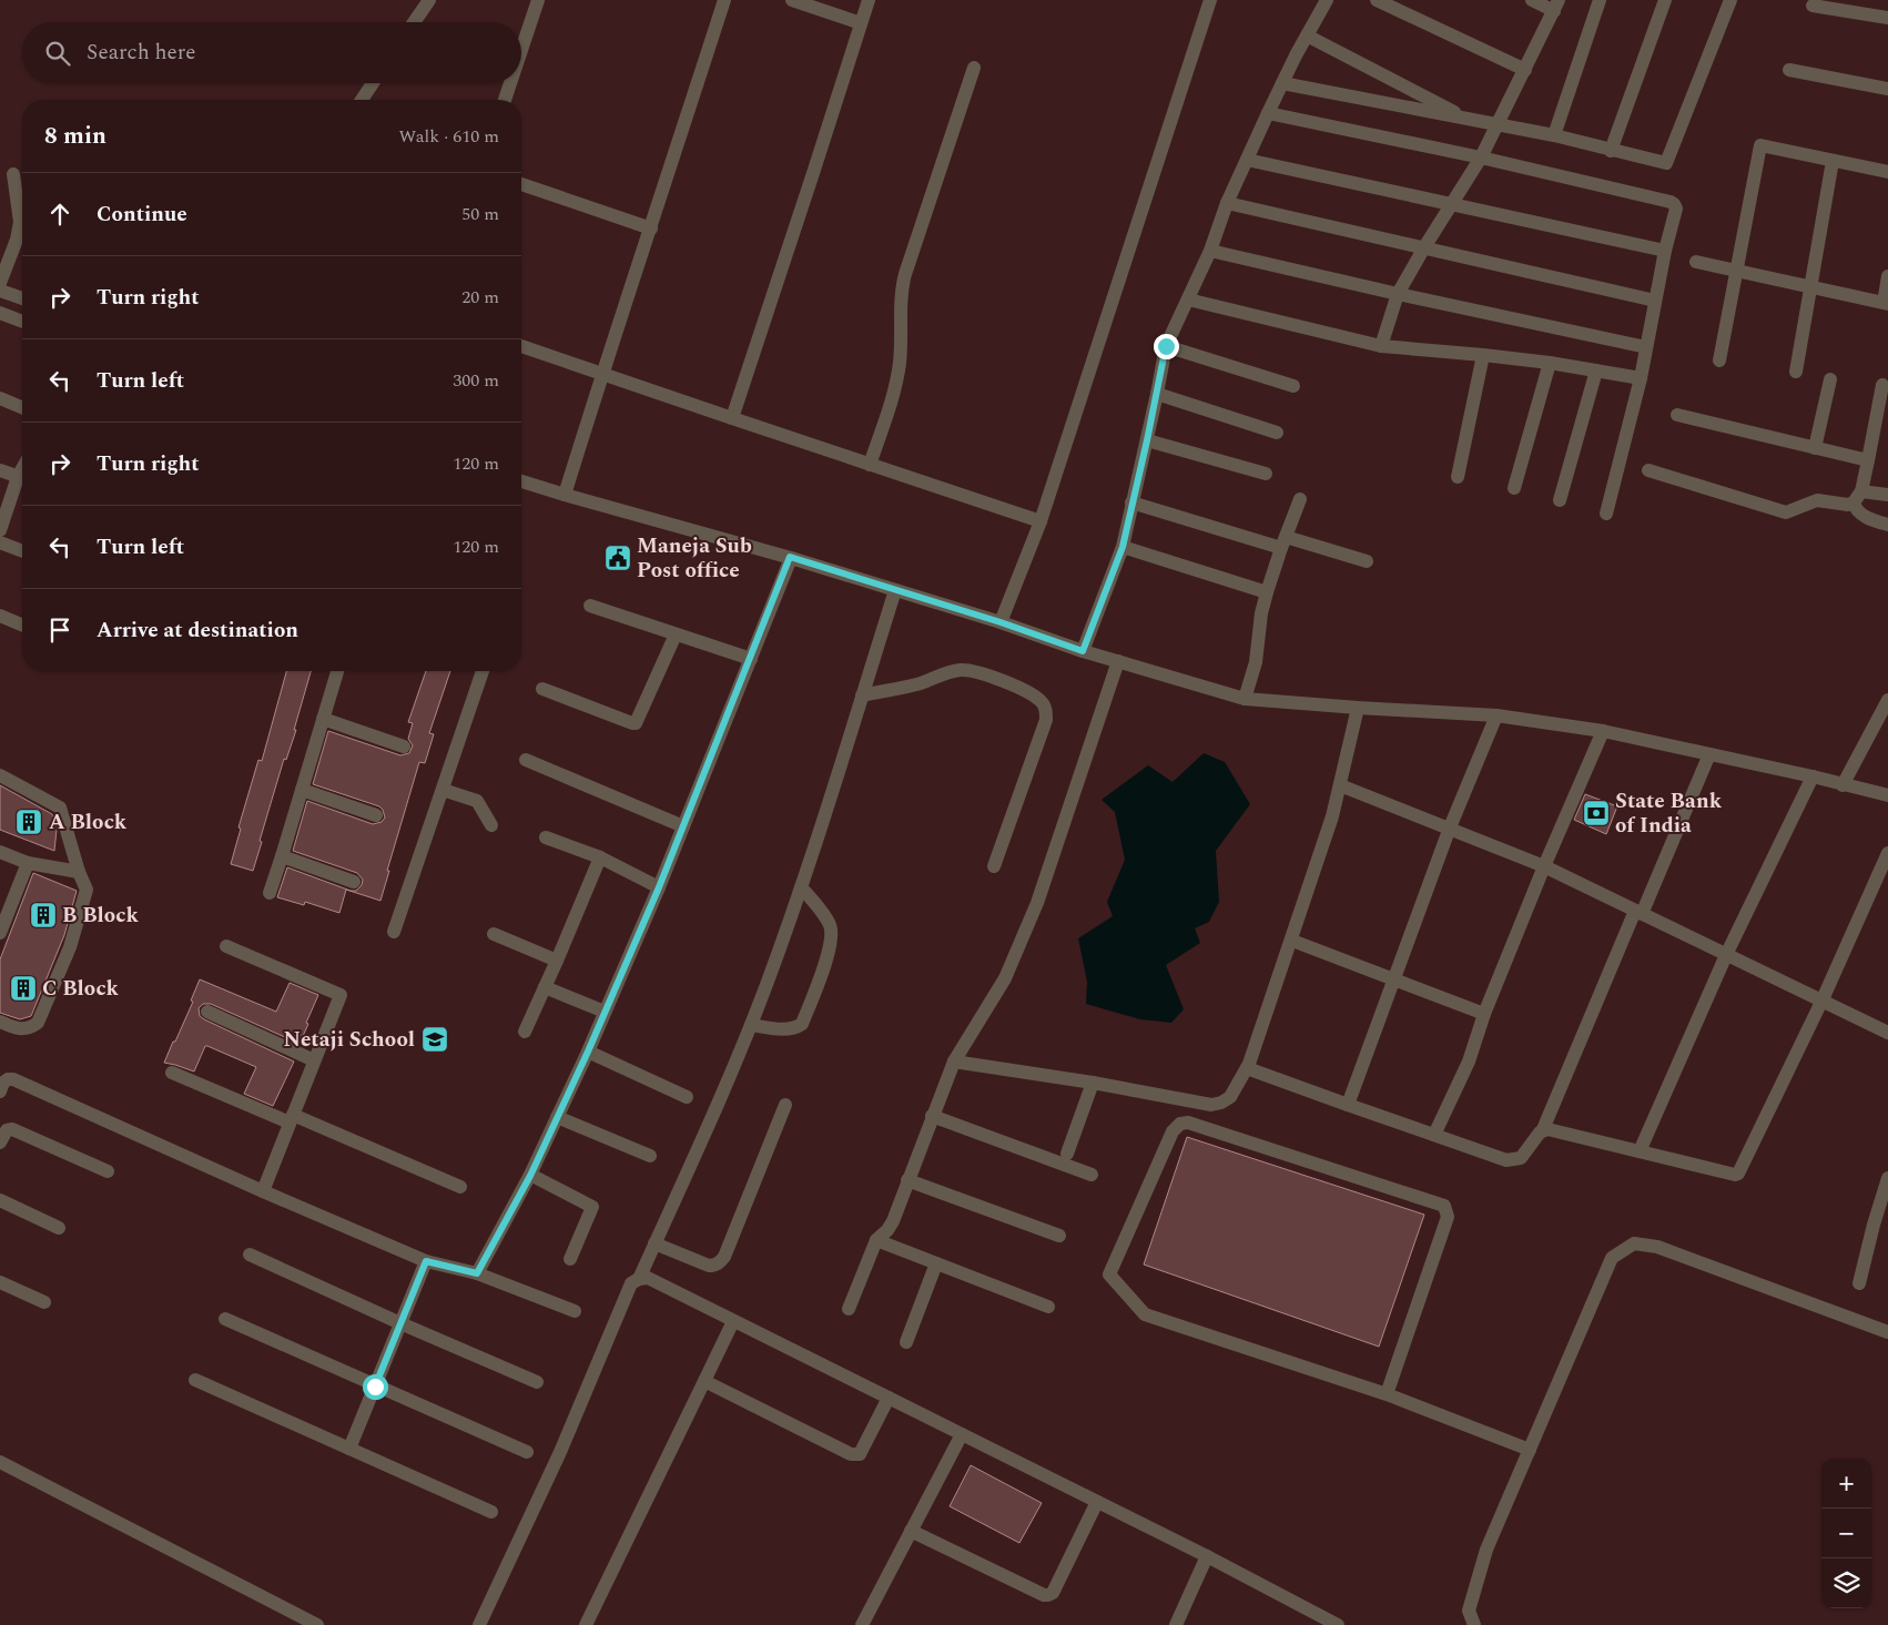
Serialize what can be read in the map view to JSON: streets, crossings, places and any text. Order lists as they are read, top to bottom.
{
  "places": {
    "public building": ["Maneja Sub Post office"],
    "bank": ["State Bank of India"],
    "building": ["A Block", "B Block", "C Block"],
    "school or university": ["Netaji School"]
  },
  "page": {
    "search": "Search here",
    "heading": ["8 min", "Walk · 610 m"],
    "list": [
      ["Continue", "50 m"],
      ["Turn right", "20 m"],
      ["Turn left", "300 m"],
      ["Turn right", "120 m"],
      ["Turn left", "120 m"],
      "Arrive at destination"
    ],
    "map_buttons": ["+", "−"]
  }
}
